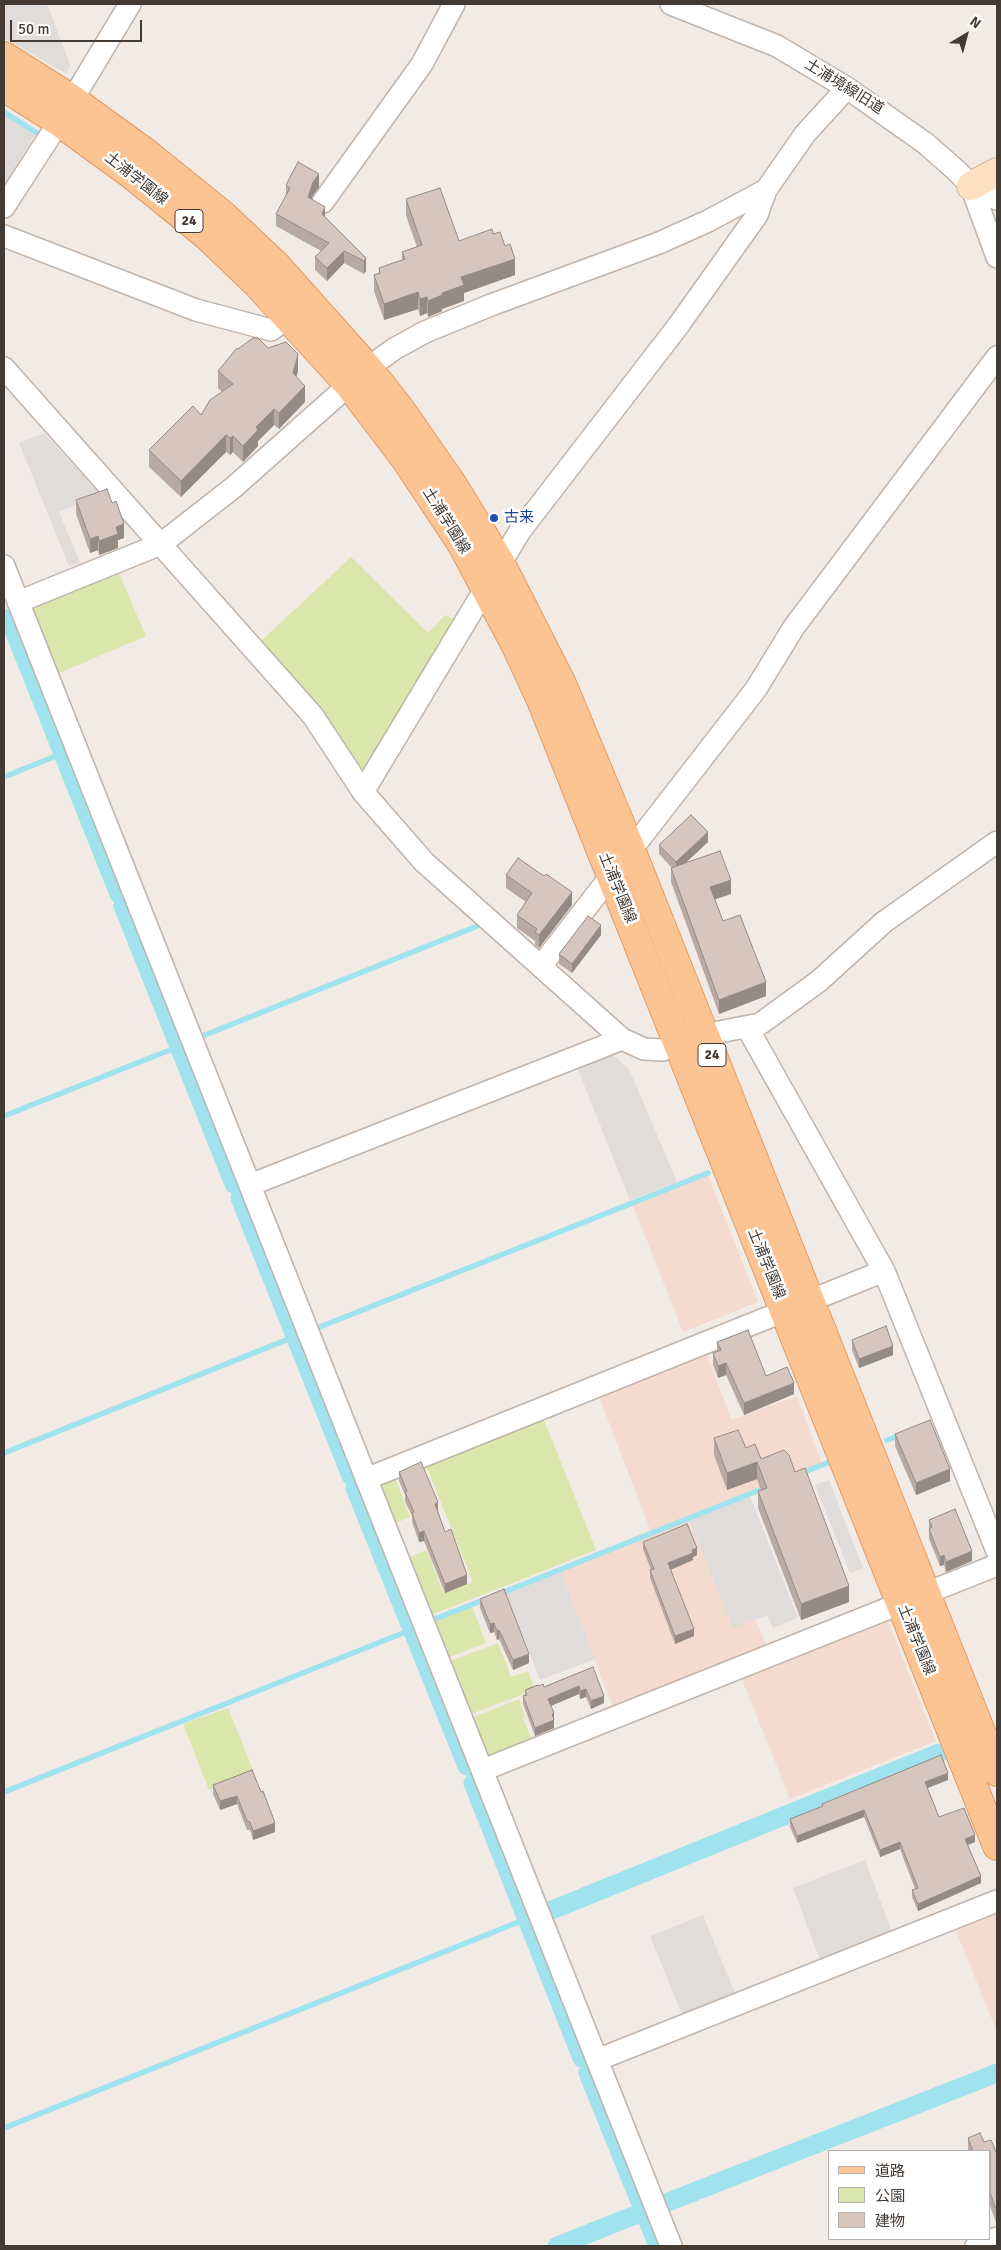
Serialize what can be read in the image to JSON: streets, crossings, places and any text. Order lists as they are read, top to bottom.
{
  "streets": {
    "main road": ["土浦学園線", "24"],
    "street": ["土浦境線旧道"]
  },
  "places": ["古来"],
  "legend": ["道路", "公園", "建物"],
  "scale_bar": "50 m",
  "north": "top right"
}
